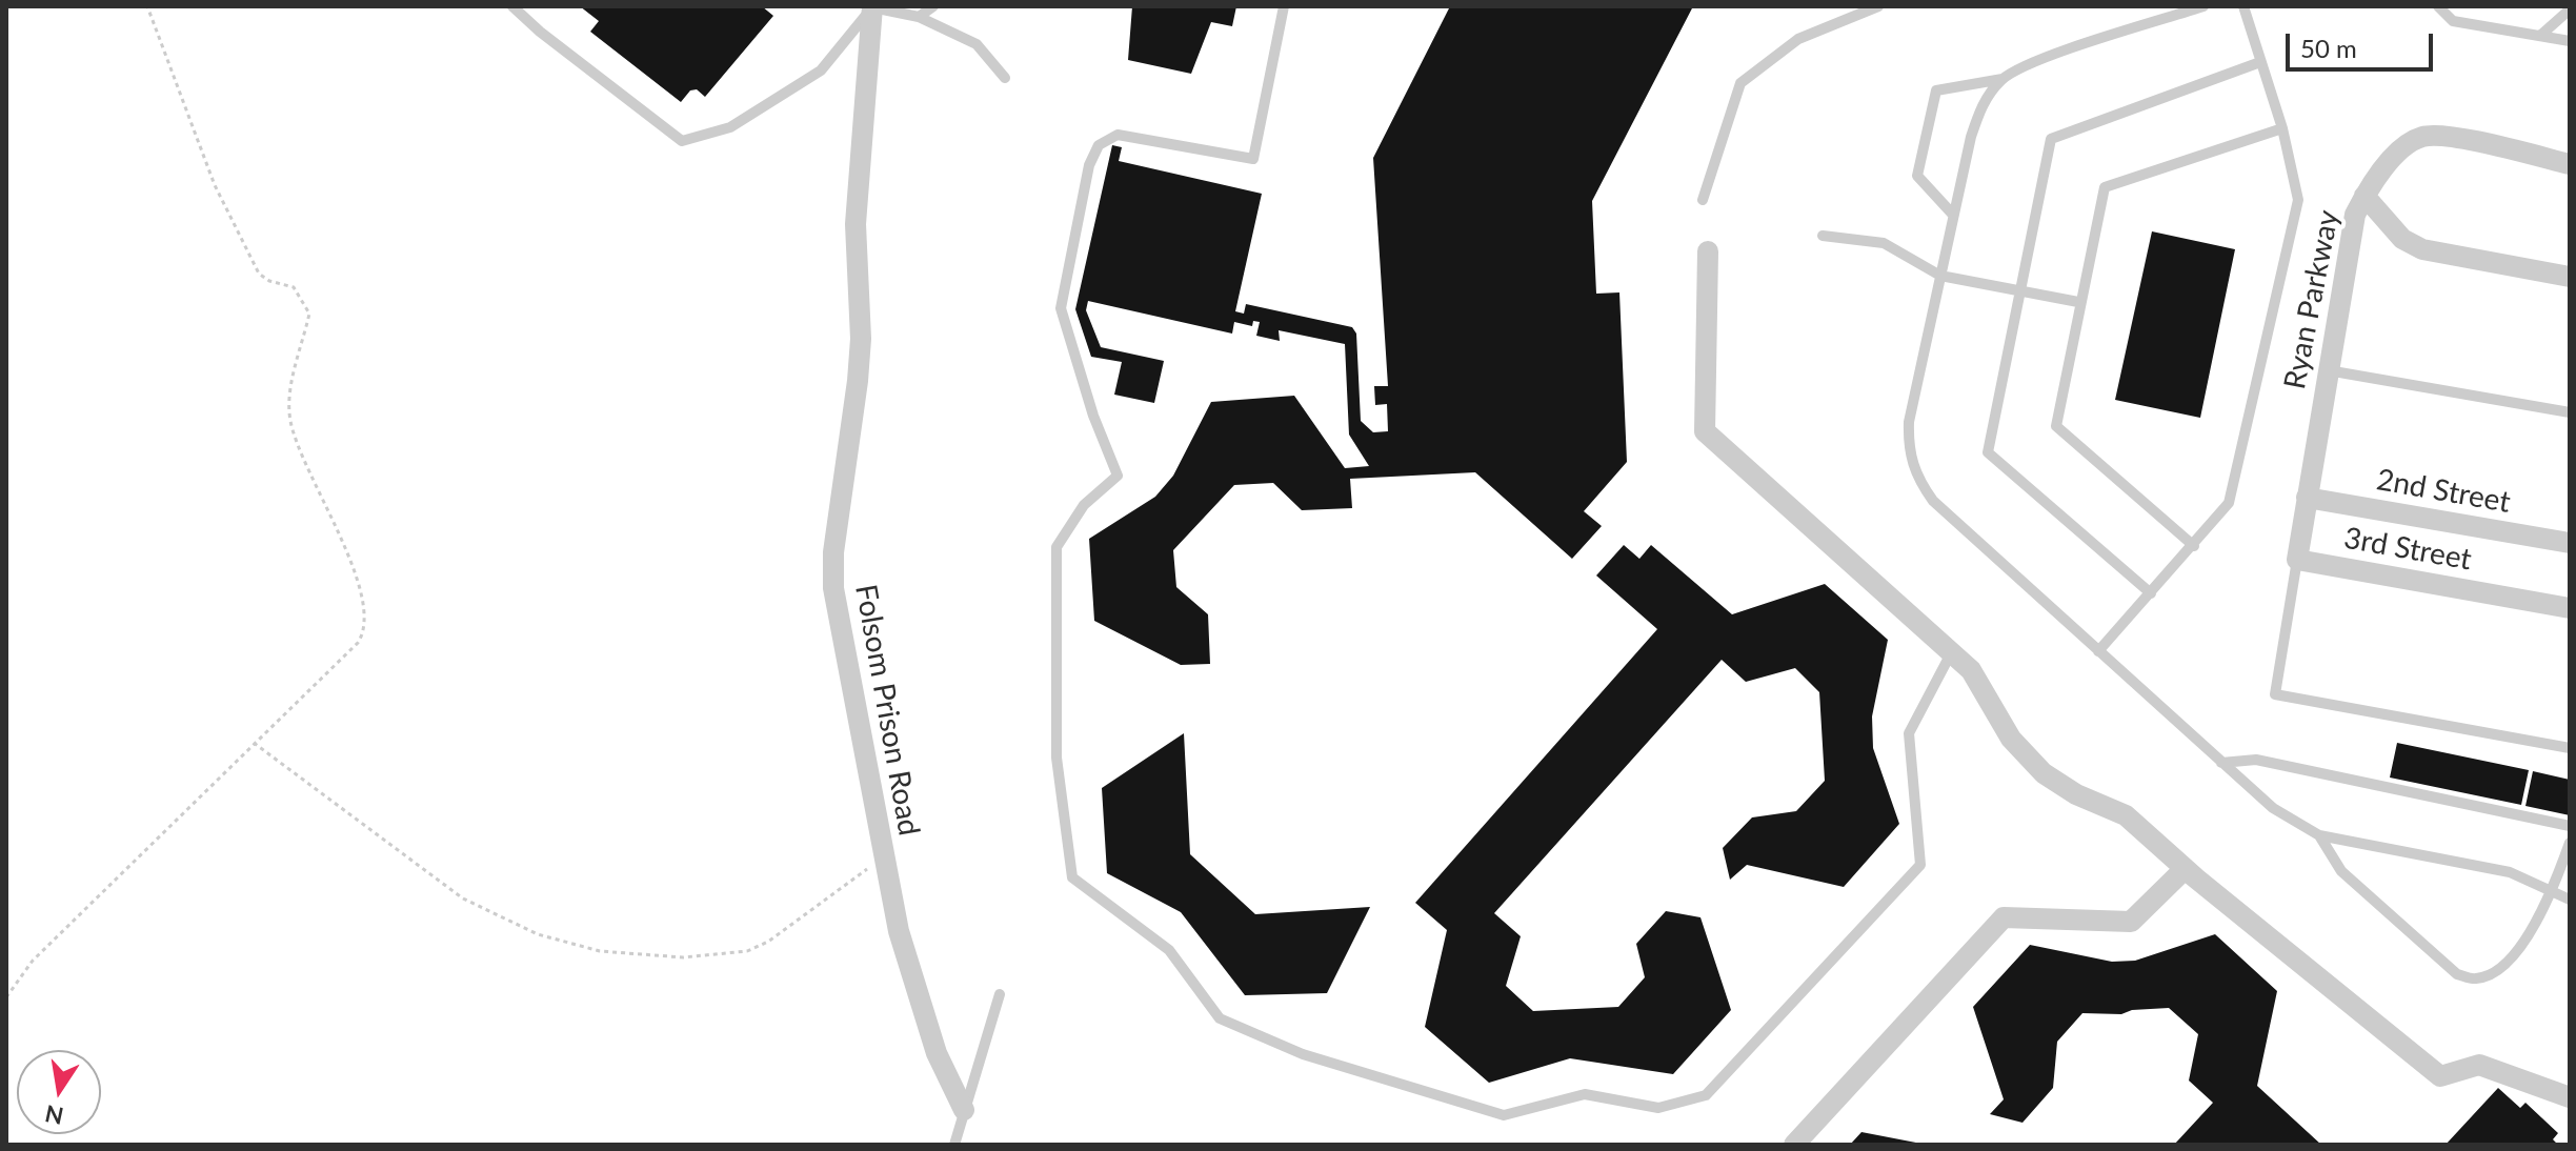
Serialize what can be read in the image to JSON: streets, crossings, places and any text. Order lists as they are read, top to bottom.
{
  "streets": {
    "street": [
      "Ryan Parkway",
      "2nd Street",
      "3rd Street",
      "Folsom Prison Road"
    ]
  },
  "crossings": [
    ["Ryan Parkway", "2nd Street"],
    ["Ryan Parkway", "3rd Street"],
    ["2nd Street", "3rd Street"]
  ],
  "scale_bar": "50 m",
  "north": "bottom"
}
